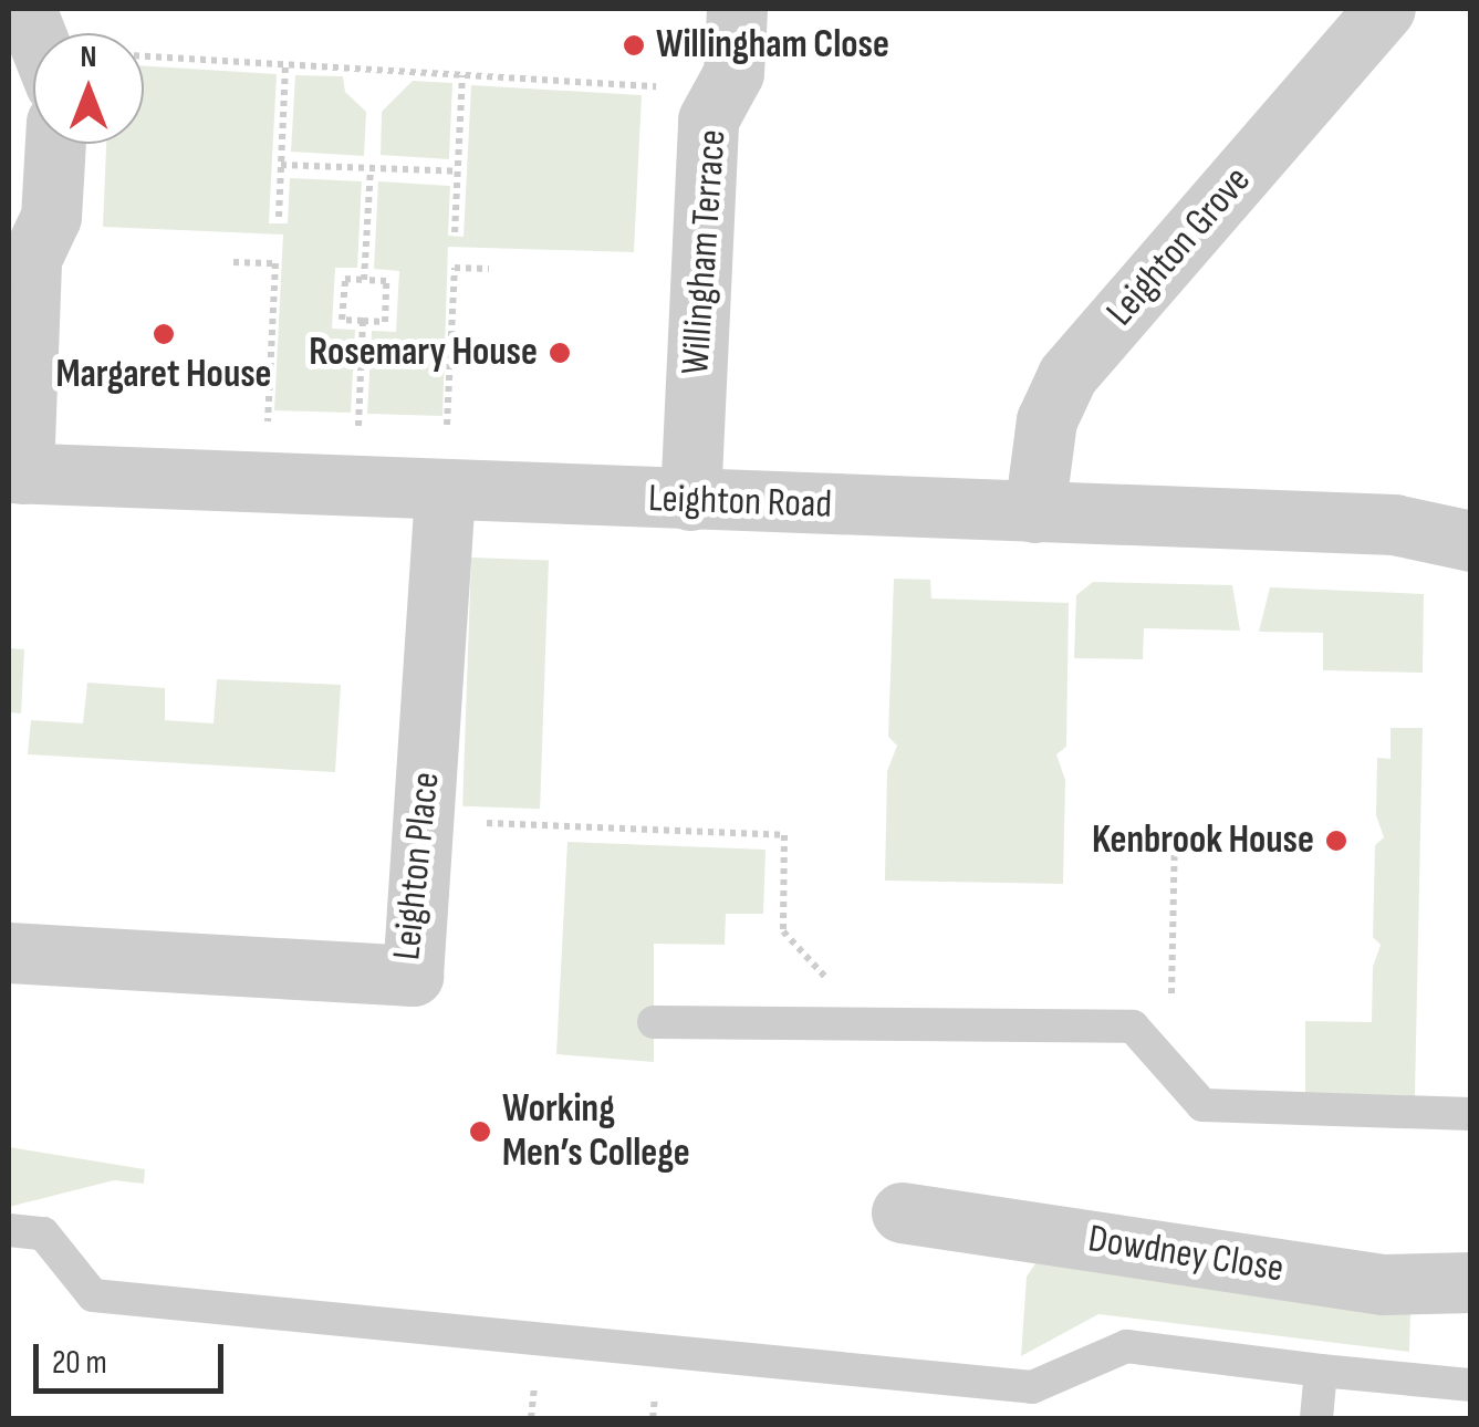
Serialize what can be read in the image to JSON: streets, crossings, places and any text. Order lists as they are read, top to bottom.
{
  "streets": {
    "street": [
      "Leighton Grove",
      "Willingham Terrace",
      "Leighton Road",
      "Leighton Place",
      "Dowdney Close"
    ]
  },
  "crossings": [
    ["Leighton Grove", "Leighton Road"],
    ["Willingham Terrace", "Leighton Road"],
    ["Leighton Road", "Leighton Place"]
  ],
  "places": [
    "Willingham Close",
    "Margaret House",
    "Rosemary House",
    "Kenbrook House",
    "Working Men’s College"
  ],
  "scale_bar": "20 m",
  "north": "top"
}
